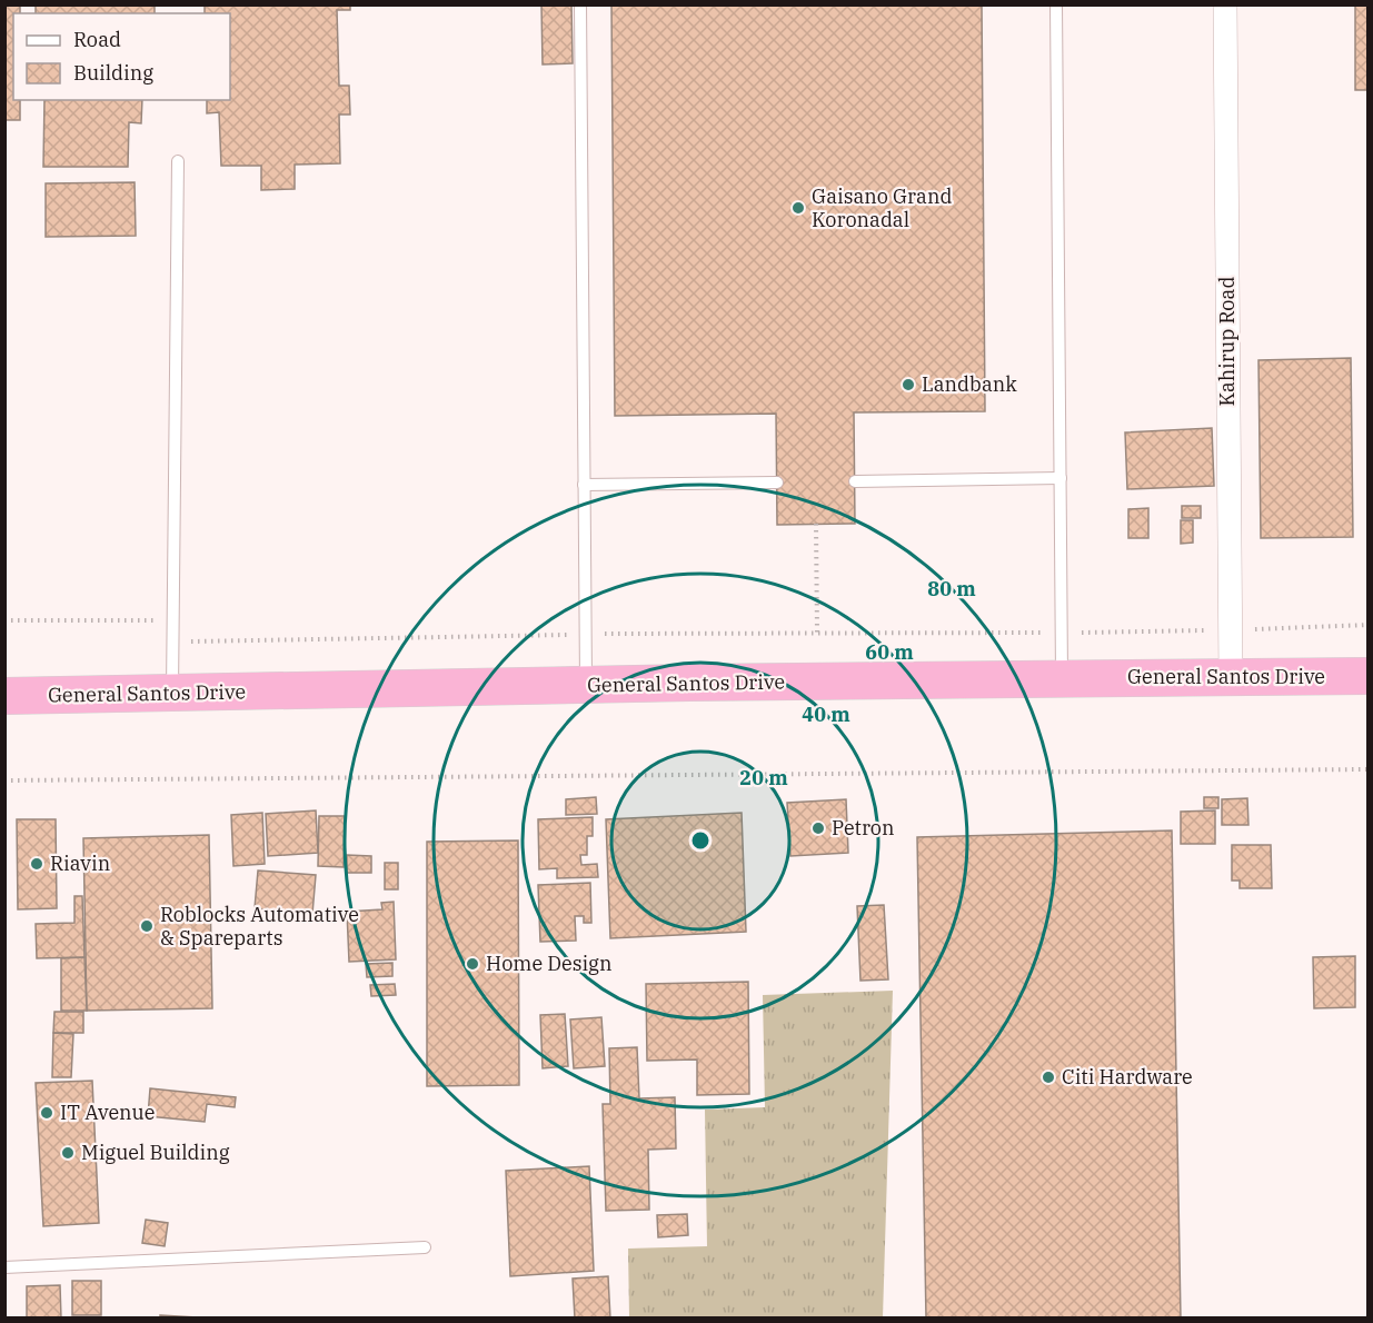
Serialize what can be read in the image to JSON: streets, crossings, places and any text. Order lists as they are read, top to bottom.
{
  "streets": {
    "highway": ["General Santos Drive"],
    "street": ["Kahirup Road"]
  },
  "crossings": [
    ["Kahirup Road", "General Santos Drive"]
  ],
  "places": [
    "Gaisano Grand Koronadal",
    "Landbank",
    "Petron",
    "Riavin",
    "Roblocks Automative & Spareparts",
    "Home Design",
    "Citi Hardware",
    "IT Avenue",
    "Miguel Building"
  ],
  "legend": ["Road", "Building"],
  "rings": [
    "80 m",
    "60 m",
    "40 m",
    "20 m"
  ]
}
